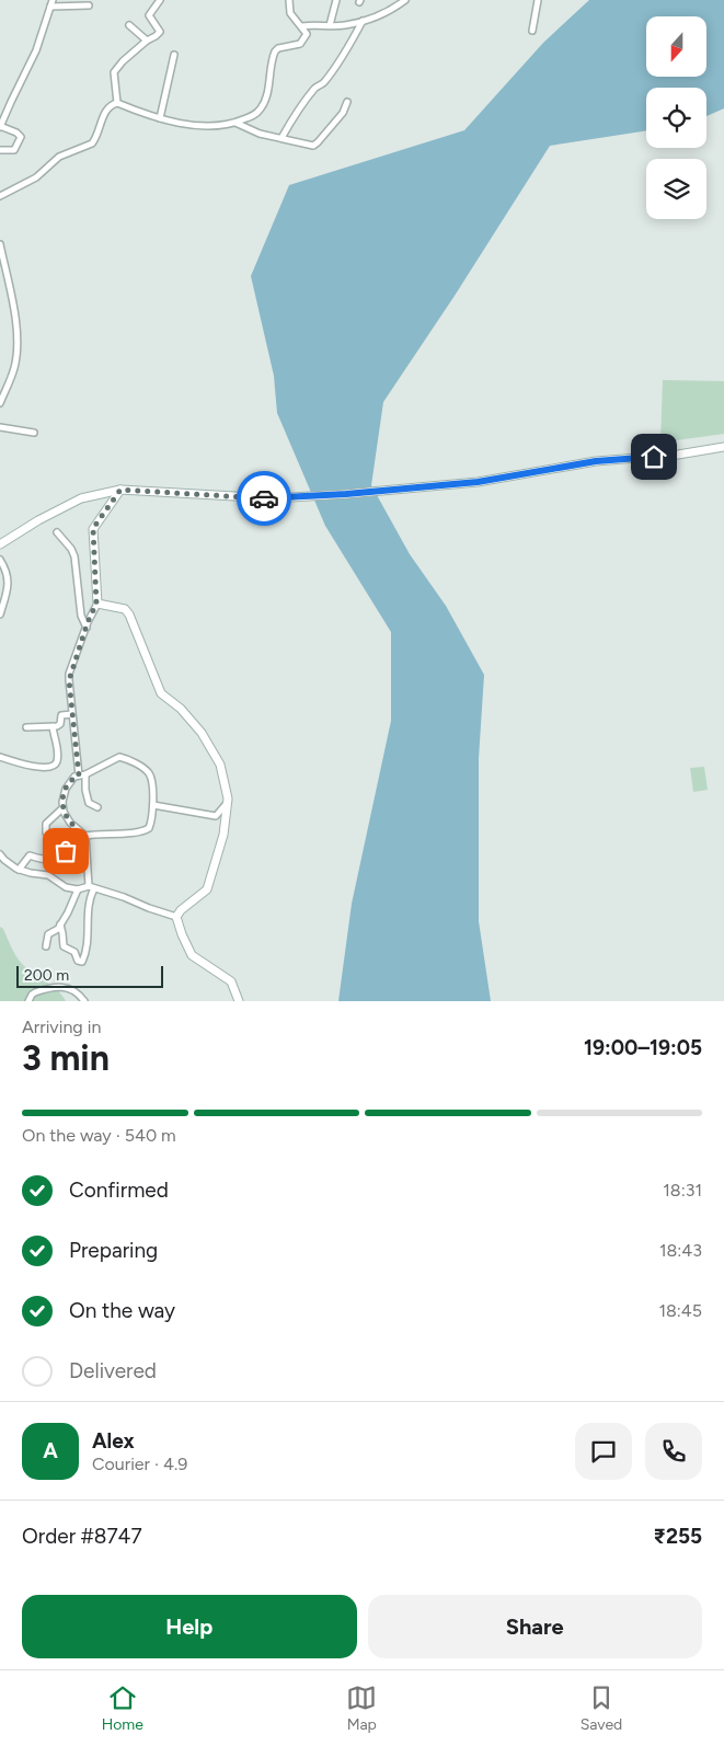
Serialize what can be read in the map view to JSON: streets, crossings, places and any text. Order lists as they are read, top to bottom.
{
  "scale_bar": "200 m",
  "north": "bottom",
  "page": {
    "scale": "200 m",
    "heading": ["3 min", "Arriving in", "19:00–19:05"],
    "panel": [
      "Alex",
      "Courier · 4.9",
      "Order #8747",
      "₹255"
    ],
    "bar": "On the way · 540 m",
    "list": [
      ["Confirmed", "18:31"],
      ["Preparing", "18:43"],
      ["On the way", "18:45"],
      "Delivered"
    ],
    "round": "A",
    "buttons": ["Help", "Share"],
    "tabs": ["Home", "Map", "Saved"]
  }
}
